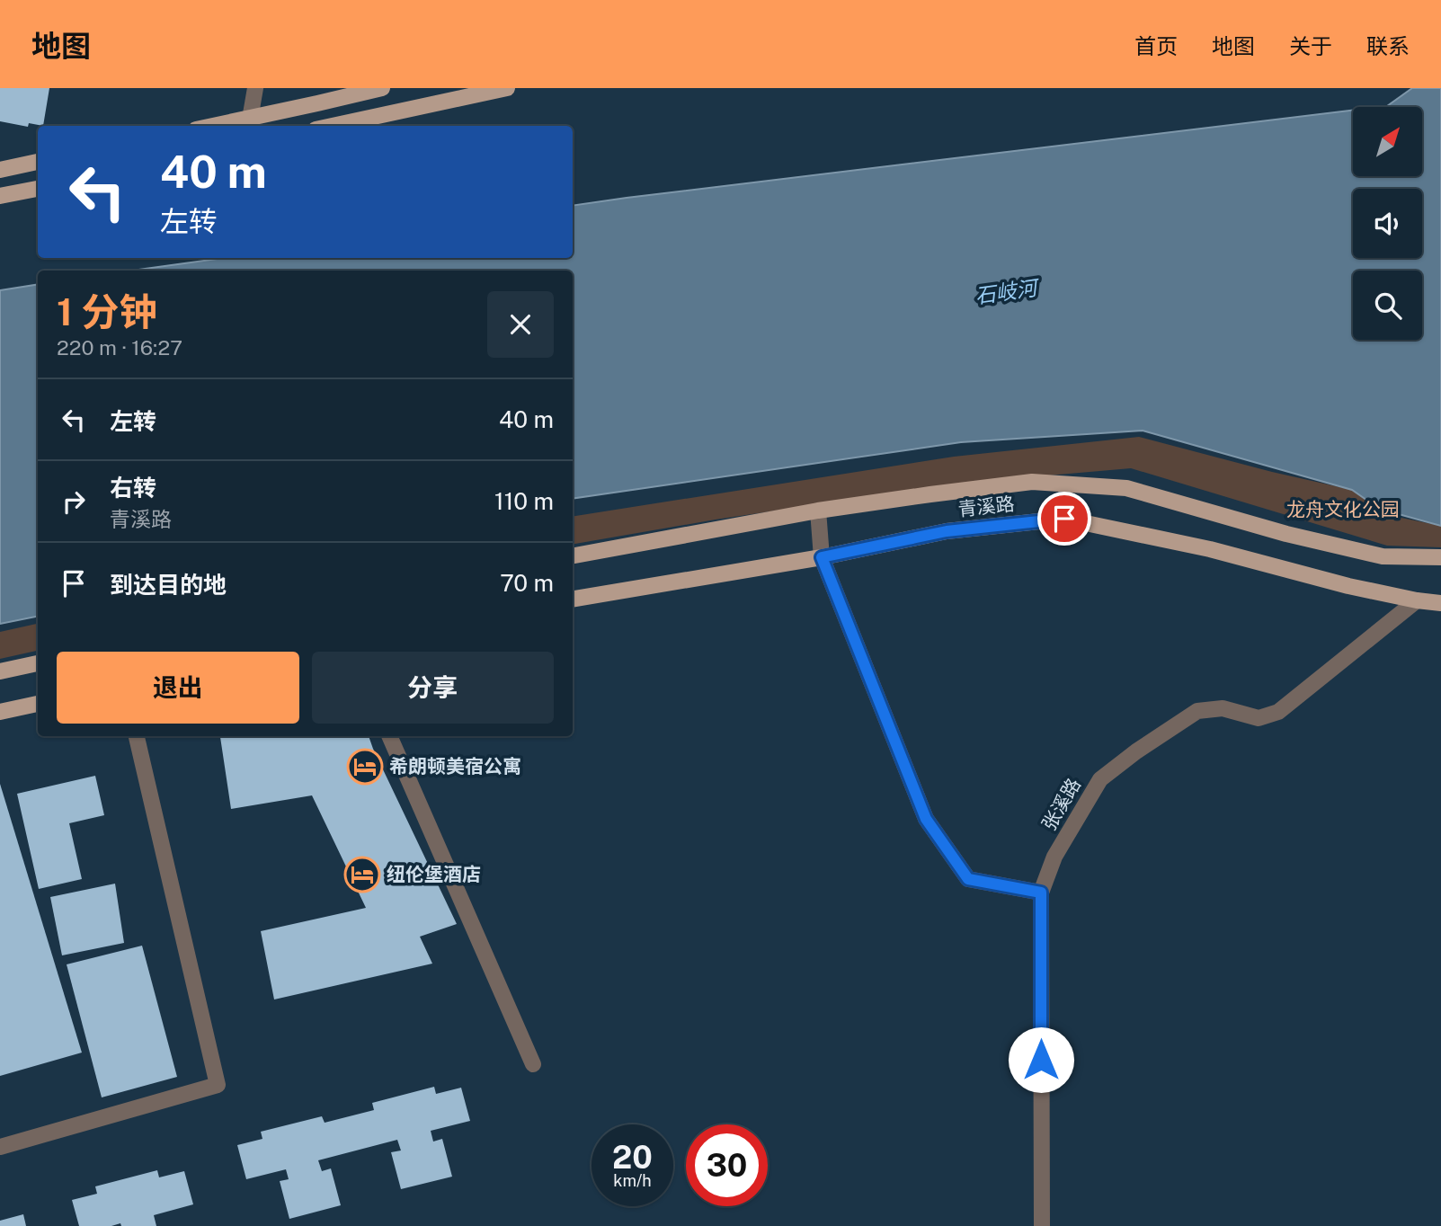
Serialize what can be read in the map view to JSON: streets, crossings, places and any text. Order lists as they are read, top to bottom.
{
  "streets": {
    "main road": ["青溪路"],
    "street": ["张溪路"]
  },
  "crossings": [
    ["青溪路", "张溪路"]
  ],
  "water": ["石岐河"],
  "parks": ["龙舟文化公园"],
  "places": {
    "hotel": ["希朗顿美宿公寓", "纽伦堡酒店"]
  },
  "north": "top right",
  "page": {
    "header": "地图",
    "nav": [
      "首页",
      "地图",
      "关于",
      "联系"
    ],
    "turn": ["40 m", "左转"],
    "heading": ["1 分钟", "220 m · 16:27"],
    "list": [
      {
        "name": "左转",
        "value": "40 m"
      },
      {
        "name": "右转",
        "note": "青溪路",
        "value": "110 m"
      },
      {
        "name": "到达目的地",
        "value": "70 m"
      }
    ],
    "buttons": ["退出", "分享"],
    "speed": "20 km/h",
    "limit": "30"
  }
}
